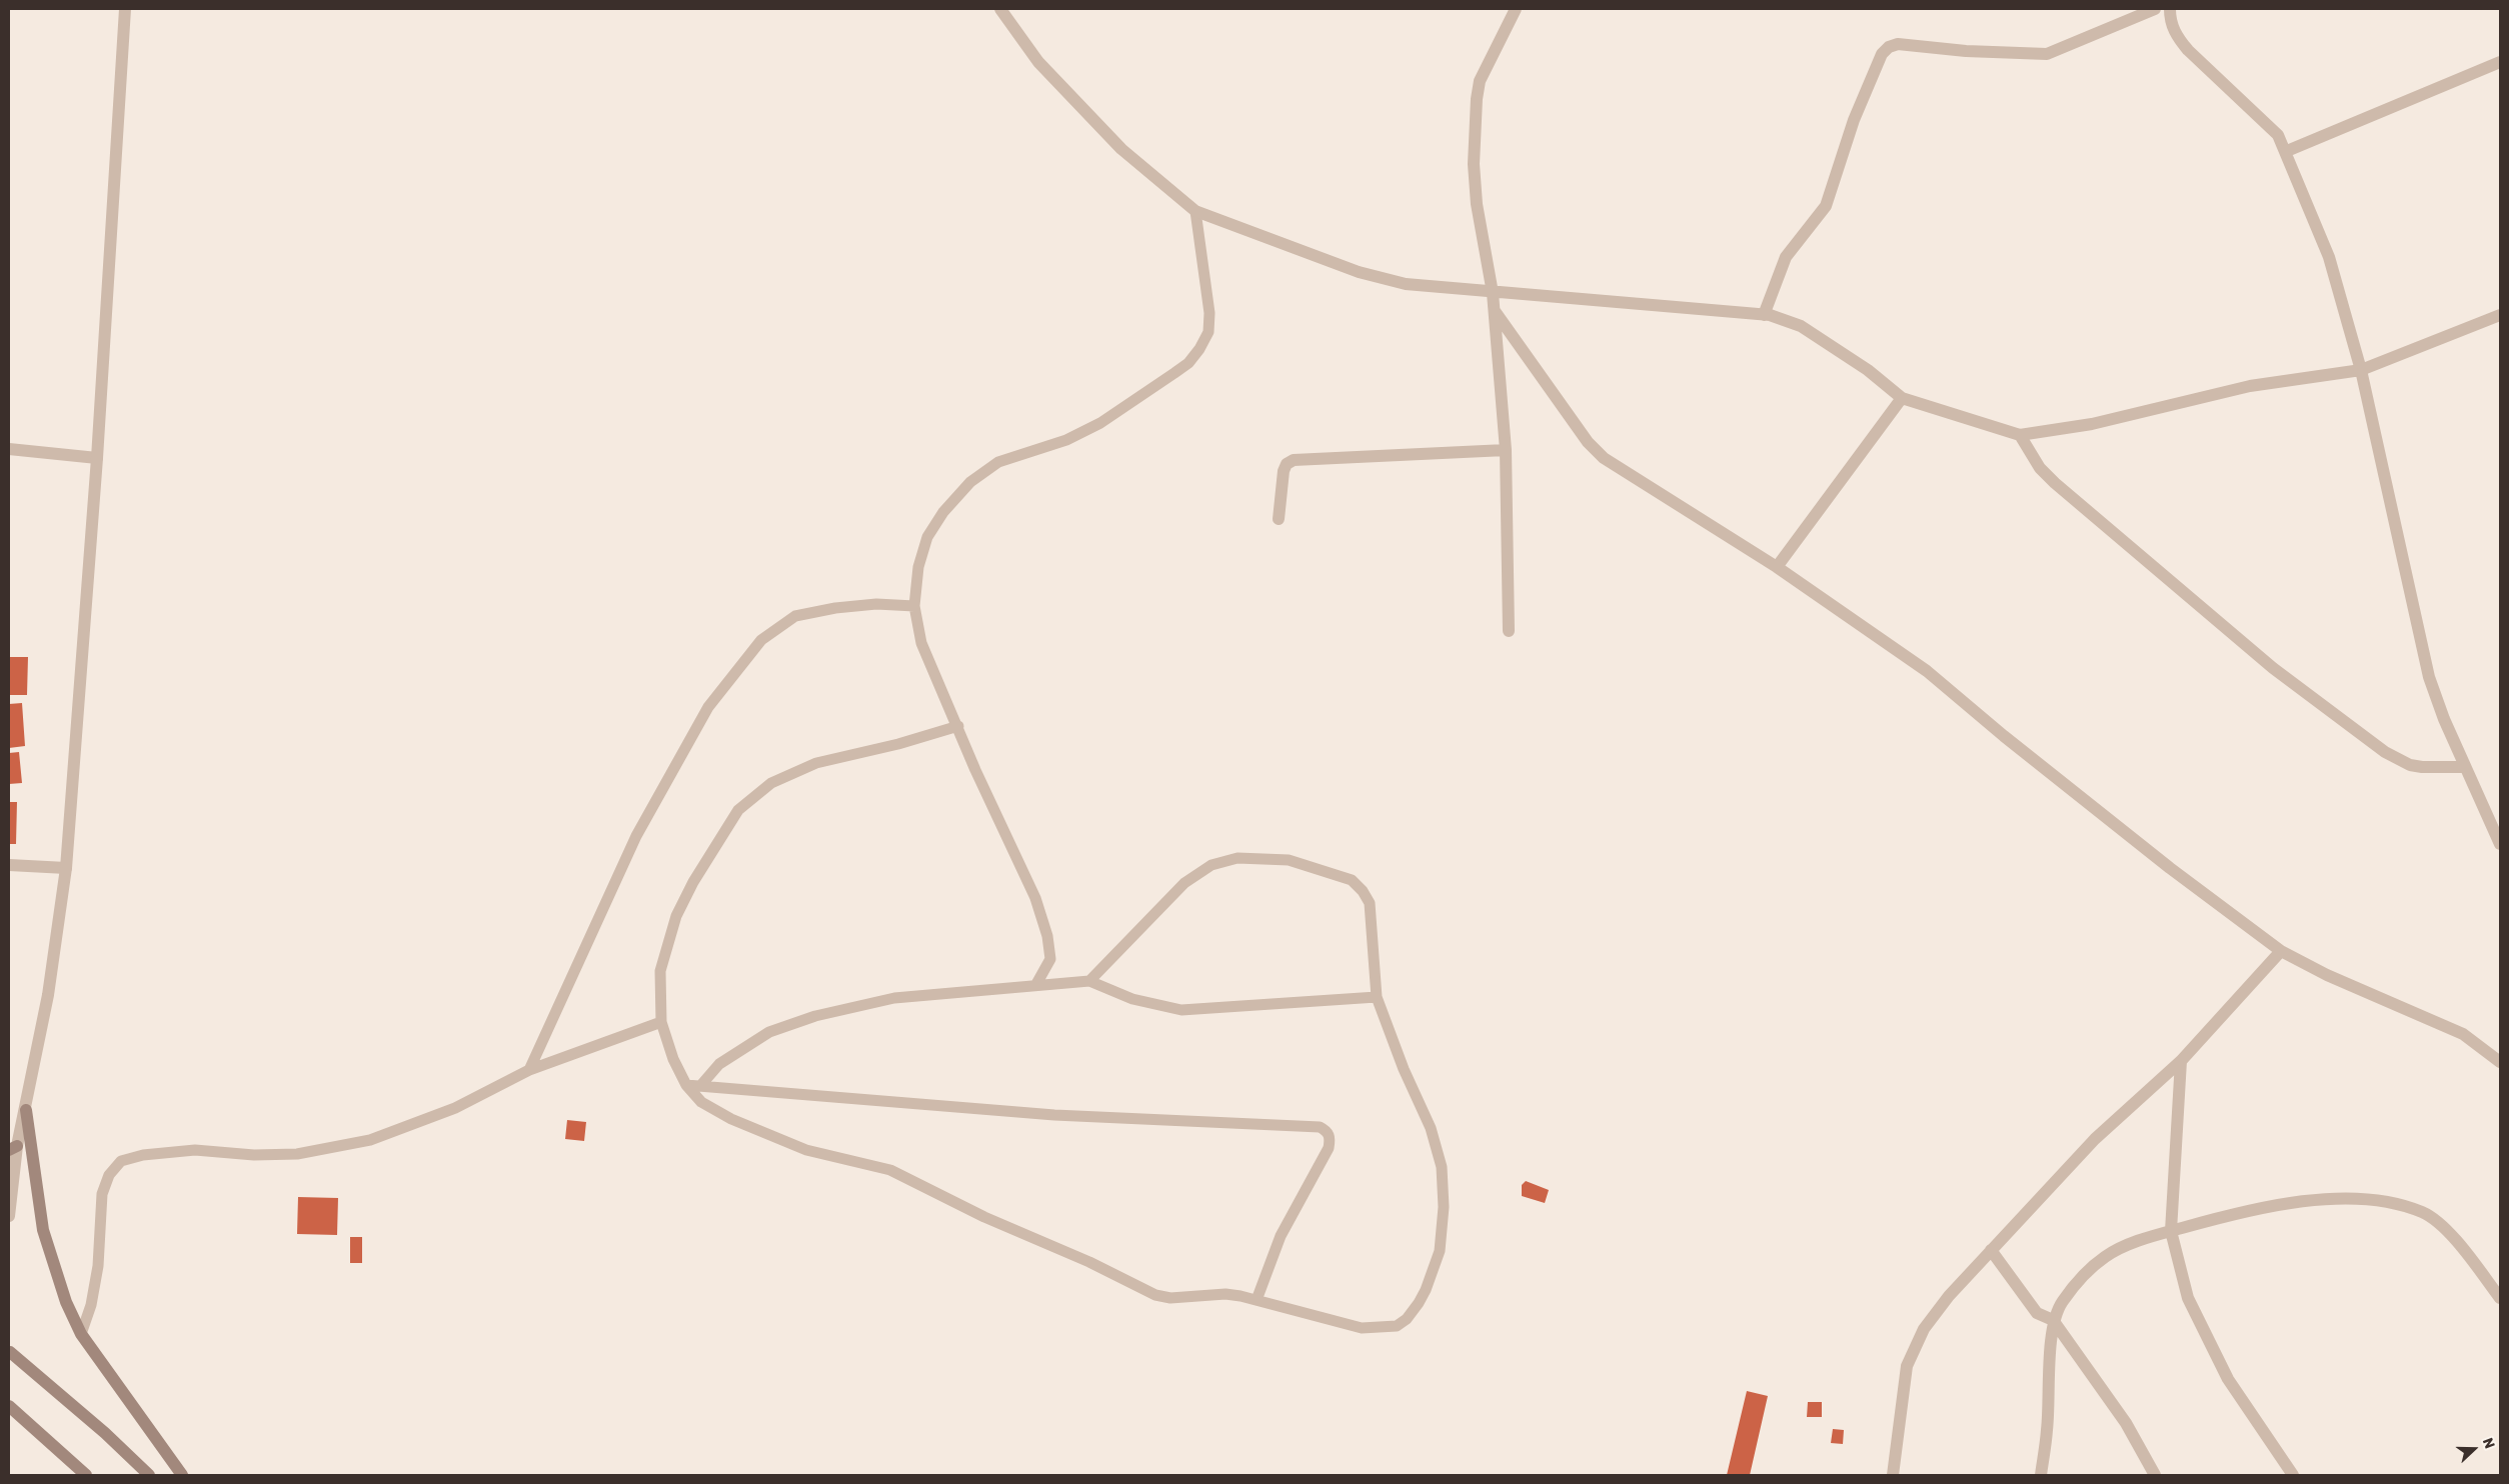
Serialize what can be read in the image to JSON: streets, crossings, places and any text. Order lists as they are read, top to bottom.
{
  "north": "right"
}
